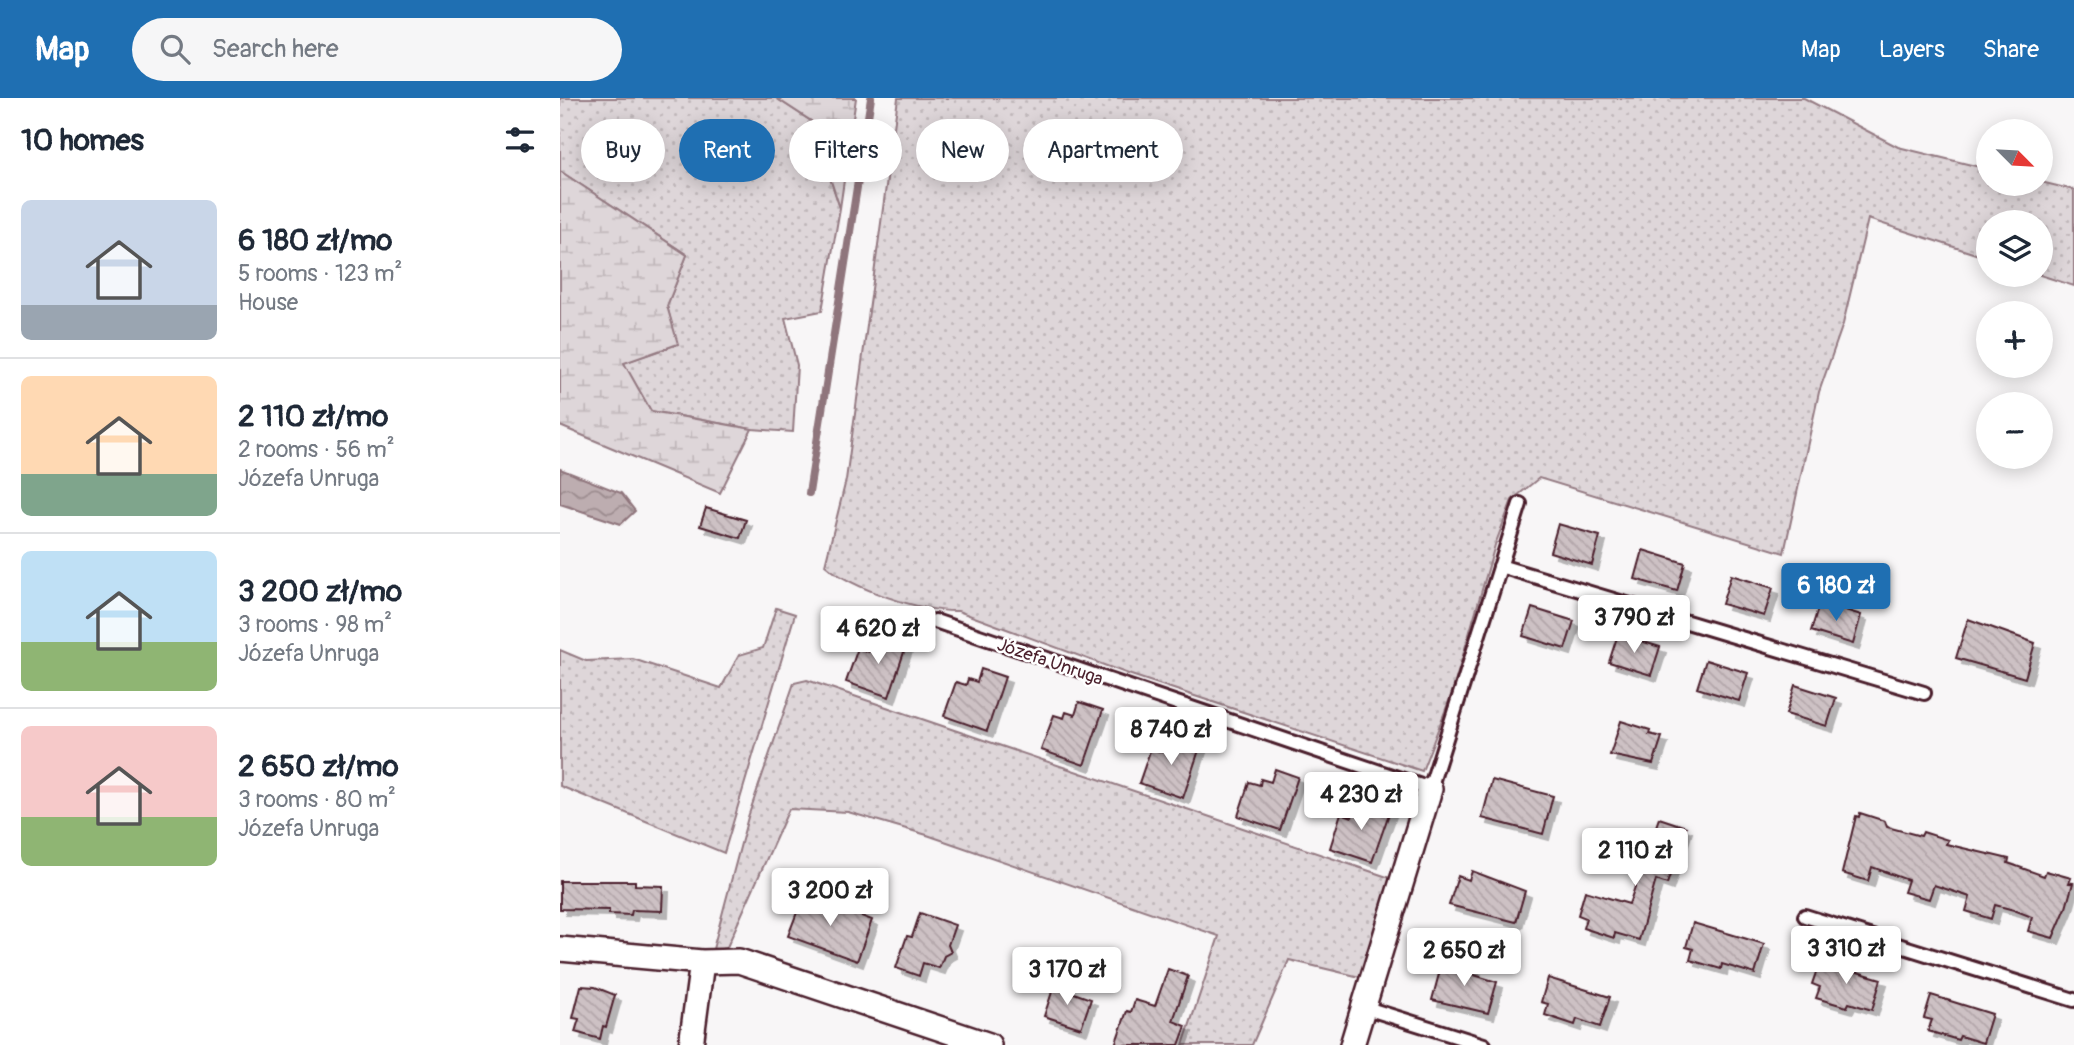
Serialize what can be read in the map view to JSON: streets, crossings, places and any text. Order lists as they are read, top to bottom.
{
  "streets": {
    "lane": ["Józefa Unruga"]
  },
  "north": "bottom right",
  "page": {
    "header": "Map",
    "search": "Search here",
    "nav": ["Map", "Layers", "Share"],
    "heading": "10 homes",
    "map_buttons": ["+", "−"],
    "chip": [
      "Buy",
      "Rent",
      "Filters",
      "New",
      "Apartment"
    ],
    "list": [
      {
        "name": "6 180 zł/mo",
        "note": "5 rooms · 123 m² · House"
      },
      {
        "name": "2 110 zł/mo",
        "note": "2 rooms · 56 m² · Józefa Unruga"
      },
      {
        "name": "3 200 zł/mo",
        "note": "3 rooms · 98 m² · Józefa Unruga"
      },
      {
        "name": "2 650 zł/mo",
        "note": "3 rooms · 80 m² · Józefa Unruga"
      }
    ],
    "price": [
      "6 180 zł",
      "3 790 zł",
      "4 620 zł",
      "8 740 zł",
      "4 230 zł",
      "2 110 zł",
      "3 200 zł",
      "3 310 zł",
      "2 650 zł",
      "3 170 zł"
    ]
  }
}
